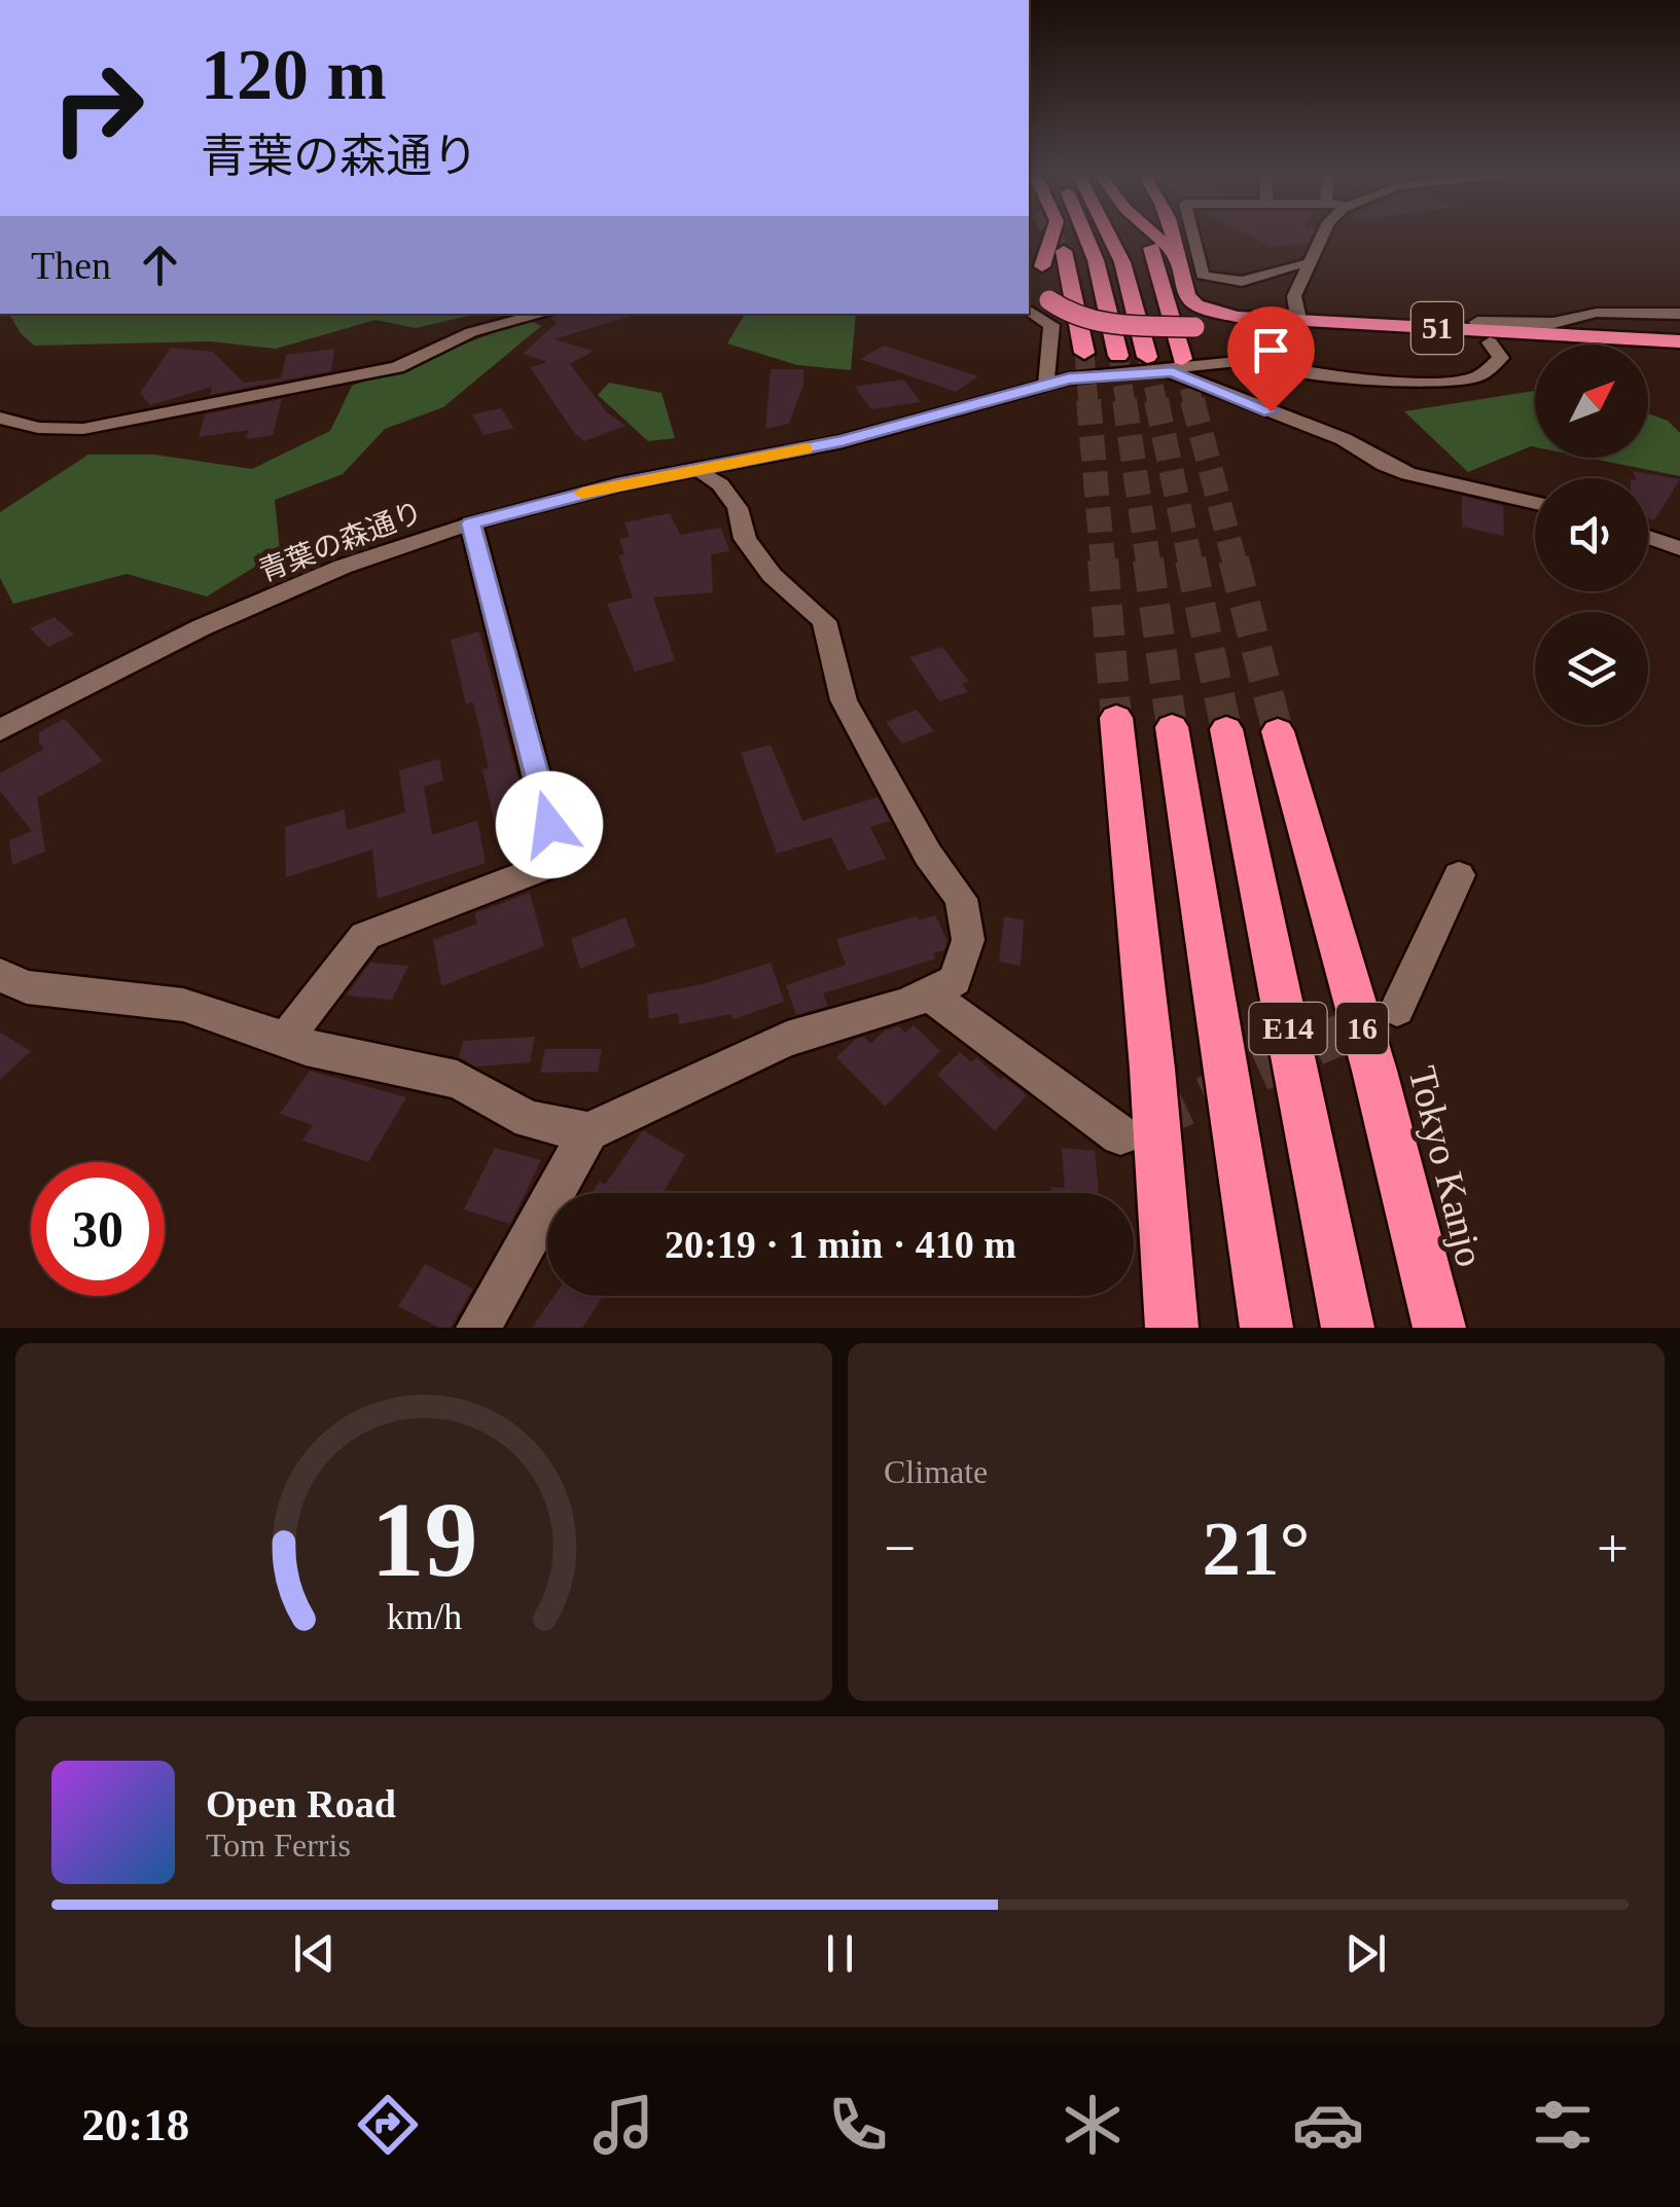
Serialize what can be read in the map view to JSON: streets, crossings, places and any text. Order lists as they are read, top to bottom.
{
  "streets": {
    "highway": [
      "51",
      "E14",
      "16",
      "Tokyo Kanjo"
    ],
    "street": ["青葉の森通り"]
  },
  "north": "top right",
  "page": {
    "turn": ["120 m", "青葉の森通り"],
    "then": "Then",
    "limit": "30",
    "trip": "20:19 · 1 min · 410 m",
    "tile": "Climate",
    "heat": ["−", "21°", "+"],
    "song": ["Open Road", "Tom Ferris"],
    "tabs": "20:18",
    "gauge": ["19", "km/h"]
  }
}
